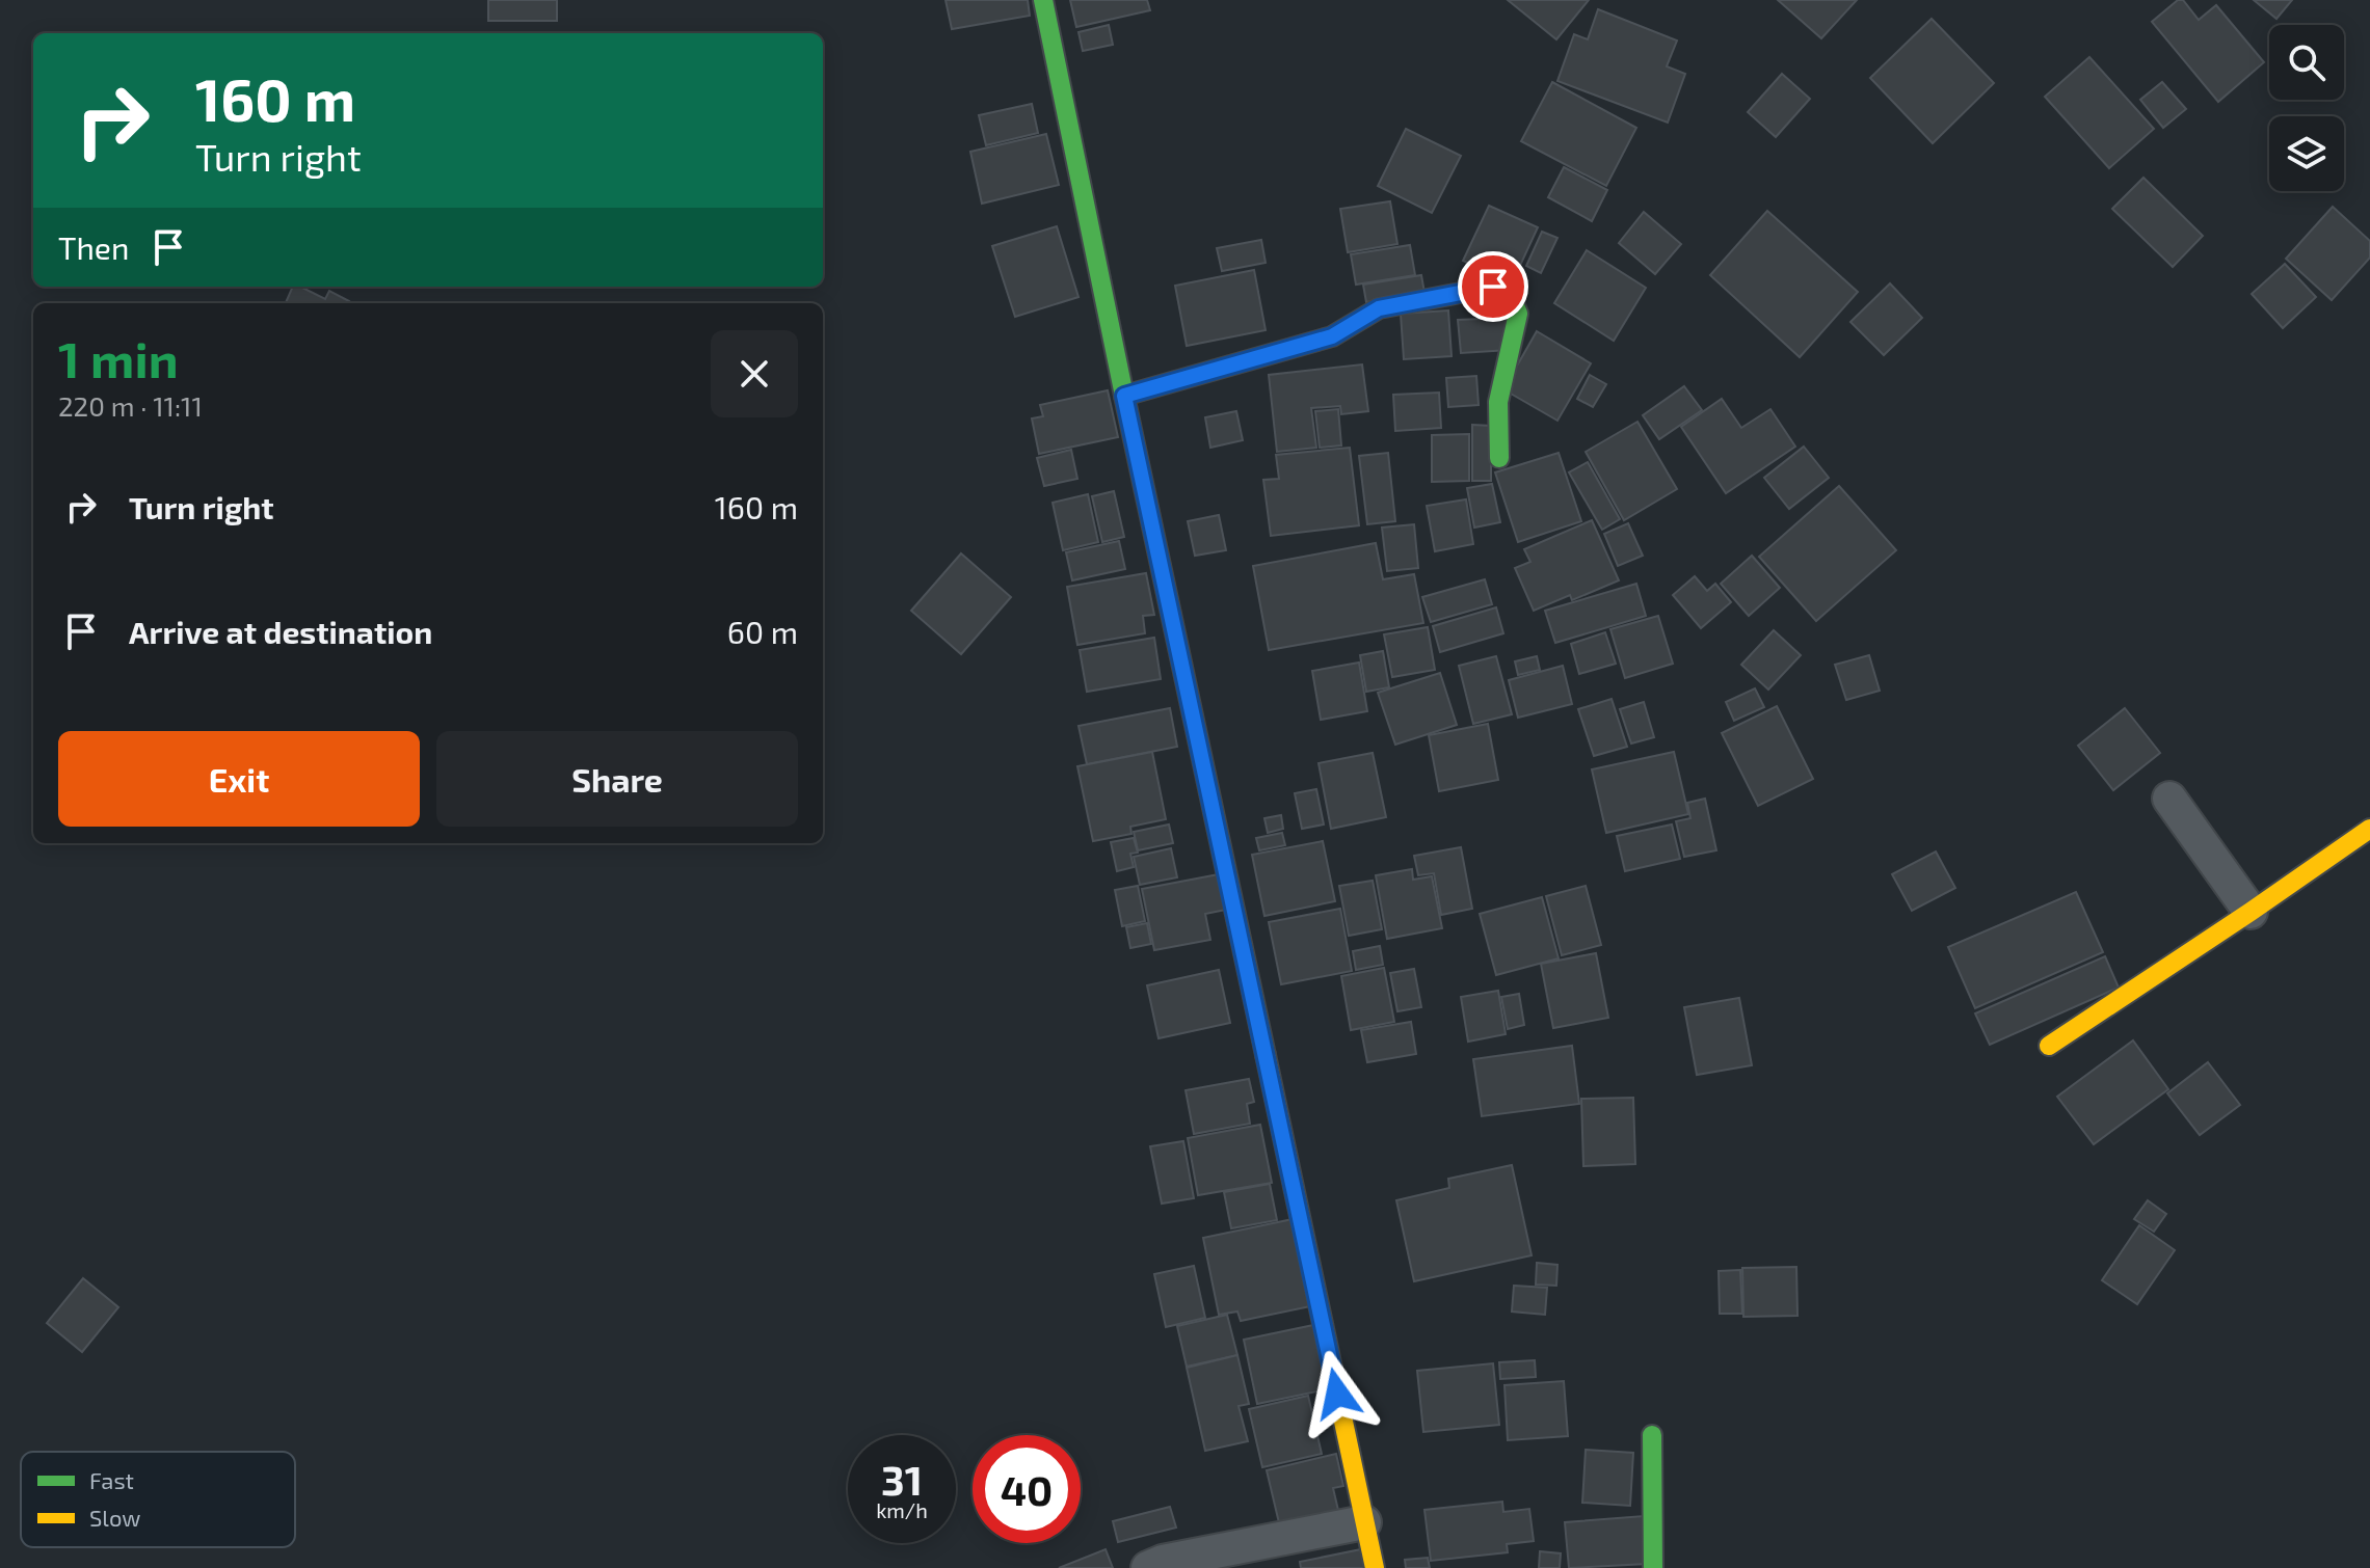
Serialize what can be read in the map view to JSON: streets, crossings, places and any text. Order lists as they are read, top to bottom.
{
  "legend": ["Fast", "Slow"],
  "page": {
    "turn": ["160 m", "Turn right"],
    "then": "Then",
    "heading": ["1 min", "220 m · 11:11"],
    "list": [
      {
        "name": "Turn right",
        "value": "160 m"
      },
      {
        "name": "Arrive at destination",
        "value": "60 m"
      }
    ],
    "buttons": ["Exit", "Share"],
    "speed": "31 km/h",
    "limit": "40"
  }
}
